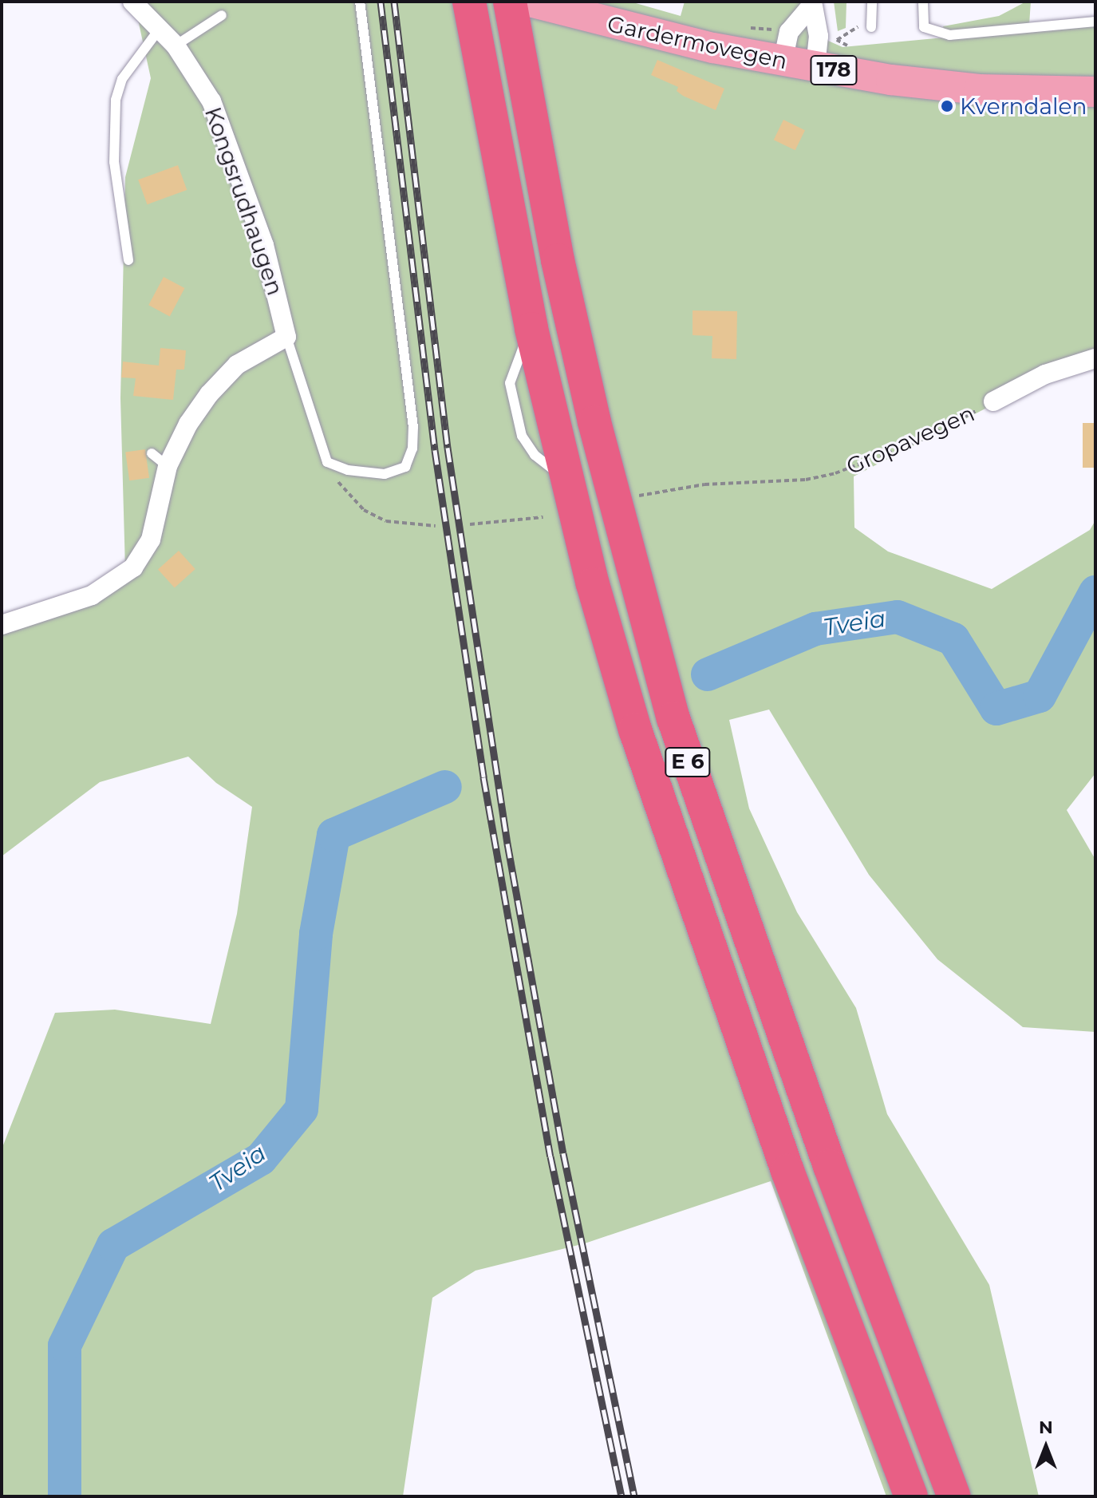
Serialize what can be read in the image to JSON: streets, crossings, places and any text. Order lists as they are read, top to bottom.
{
  "streets": {
    "highway": ["E 6"],
    "main road": ["Gardermovegen", "178"],
    "street": ["Kongsrudhaugen", "Gropavegen"]
  },
  "water": ["Tveia"],
  "places": ["Kverndalen"],
  "north": "top"
}
